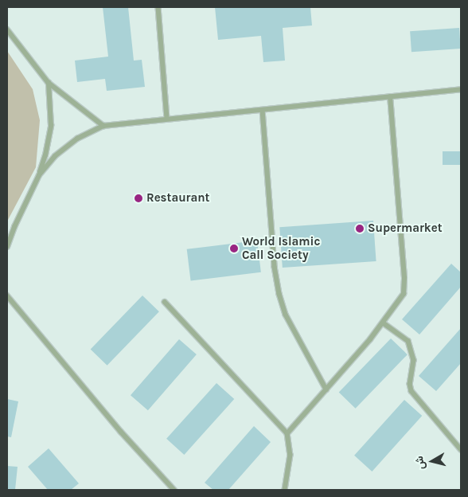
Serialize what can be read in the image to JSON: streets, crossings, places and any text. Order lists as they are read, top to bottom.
{
  "places": ["Restaurant", "Supermarket", "World Islamic Call Society"],
  "north": "left"
}
